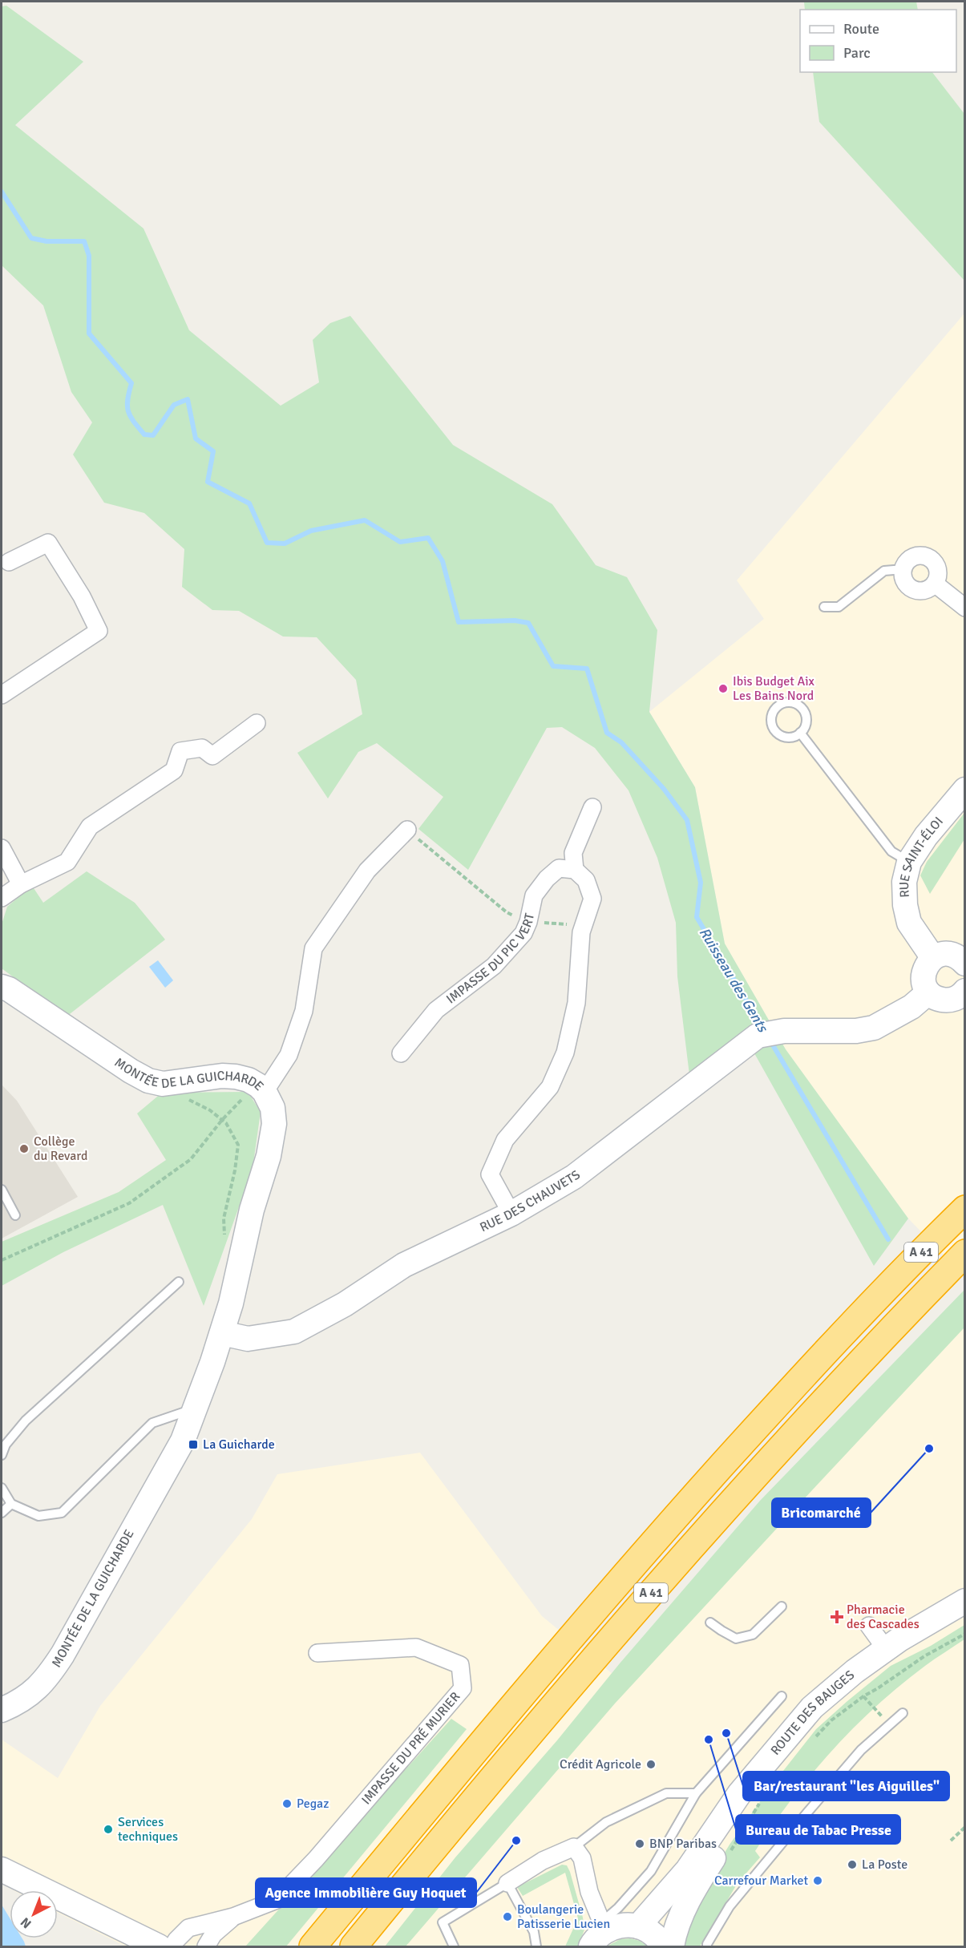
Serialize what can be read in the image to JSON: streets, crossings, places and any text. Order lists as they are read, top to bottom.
{
  "streets": {
    "highway": ["A 41"],
    "main road": [
      "RUE SAINT-ÉLOI",
      "MONTÉE DE LA GUICHARDE",
      "RUE DES CHAUVETS",
      "ROUTE DES BAUGES"
    ],
    "street": ["IMPASSE DU PIC VERT", "IMPASSE DU PRÉ MURIER"]
  },
  "crossings": [
    ["MONTÉE DE LA GUICHARDE", "RUE DES CHAUVETS"]
  ],
  "water": ["Ruisseau des Gents"],
  "places": {
    "other": [
      "Ibis Budget Aix Les Bains Nord",
      "Collège du Revard",
      "Bricomarché",
      "Bar/restaurant \"les Aiguilles\"",
      "Bureau de Tabac Presse",
      "Crédit Agricole",
      "Pegaz",
      "Services techniques",
      "Agence Immobilière Guy Hoquet",
      "BNP Paribas",
      "La Poste",
      "Carrefour Market",
      "Boulangerie Patisserie Lucien"
    ],
    "transit": ["La Guicharde"],
    "health": ["Pharmacie des Cascades"]
  },
  "legend": ["Route", "Parc"],
  "north": "bottom left"
}
